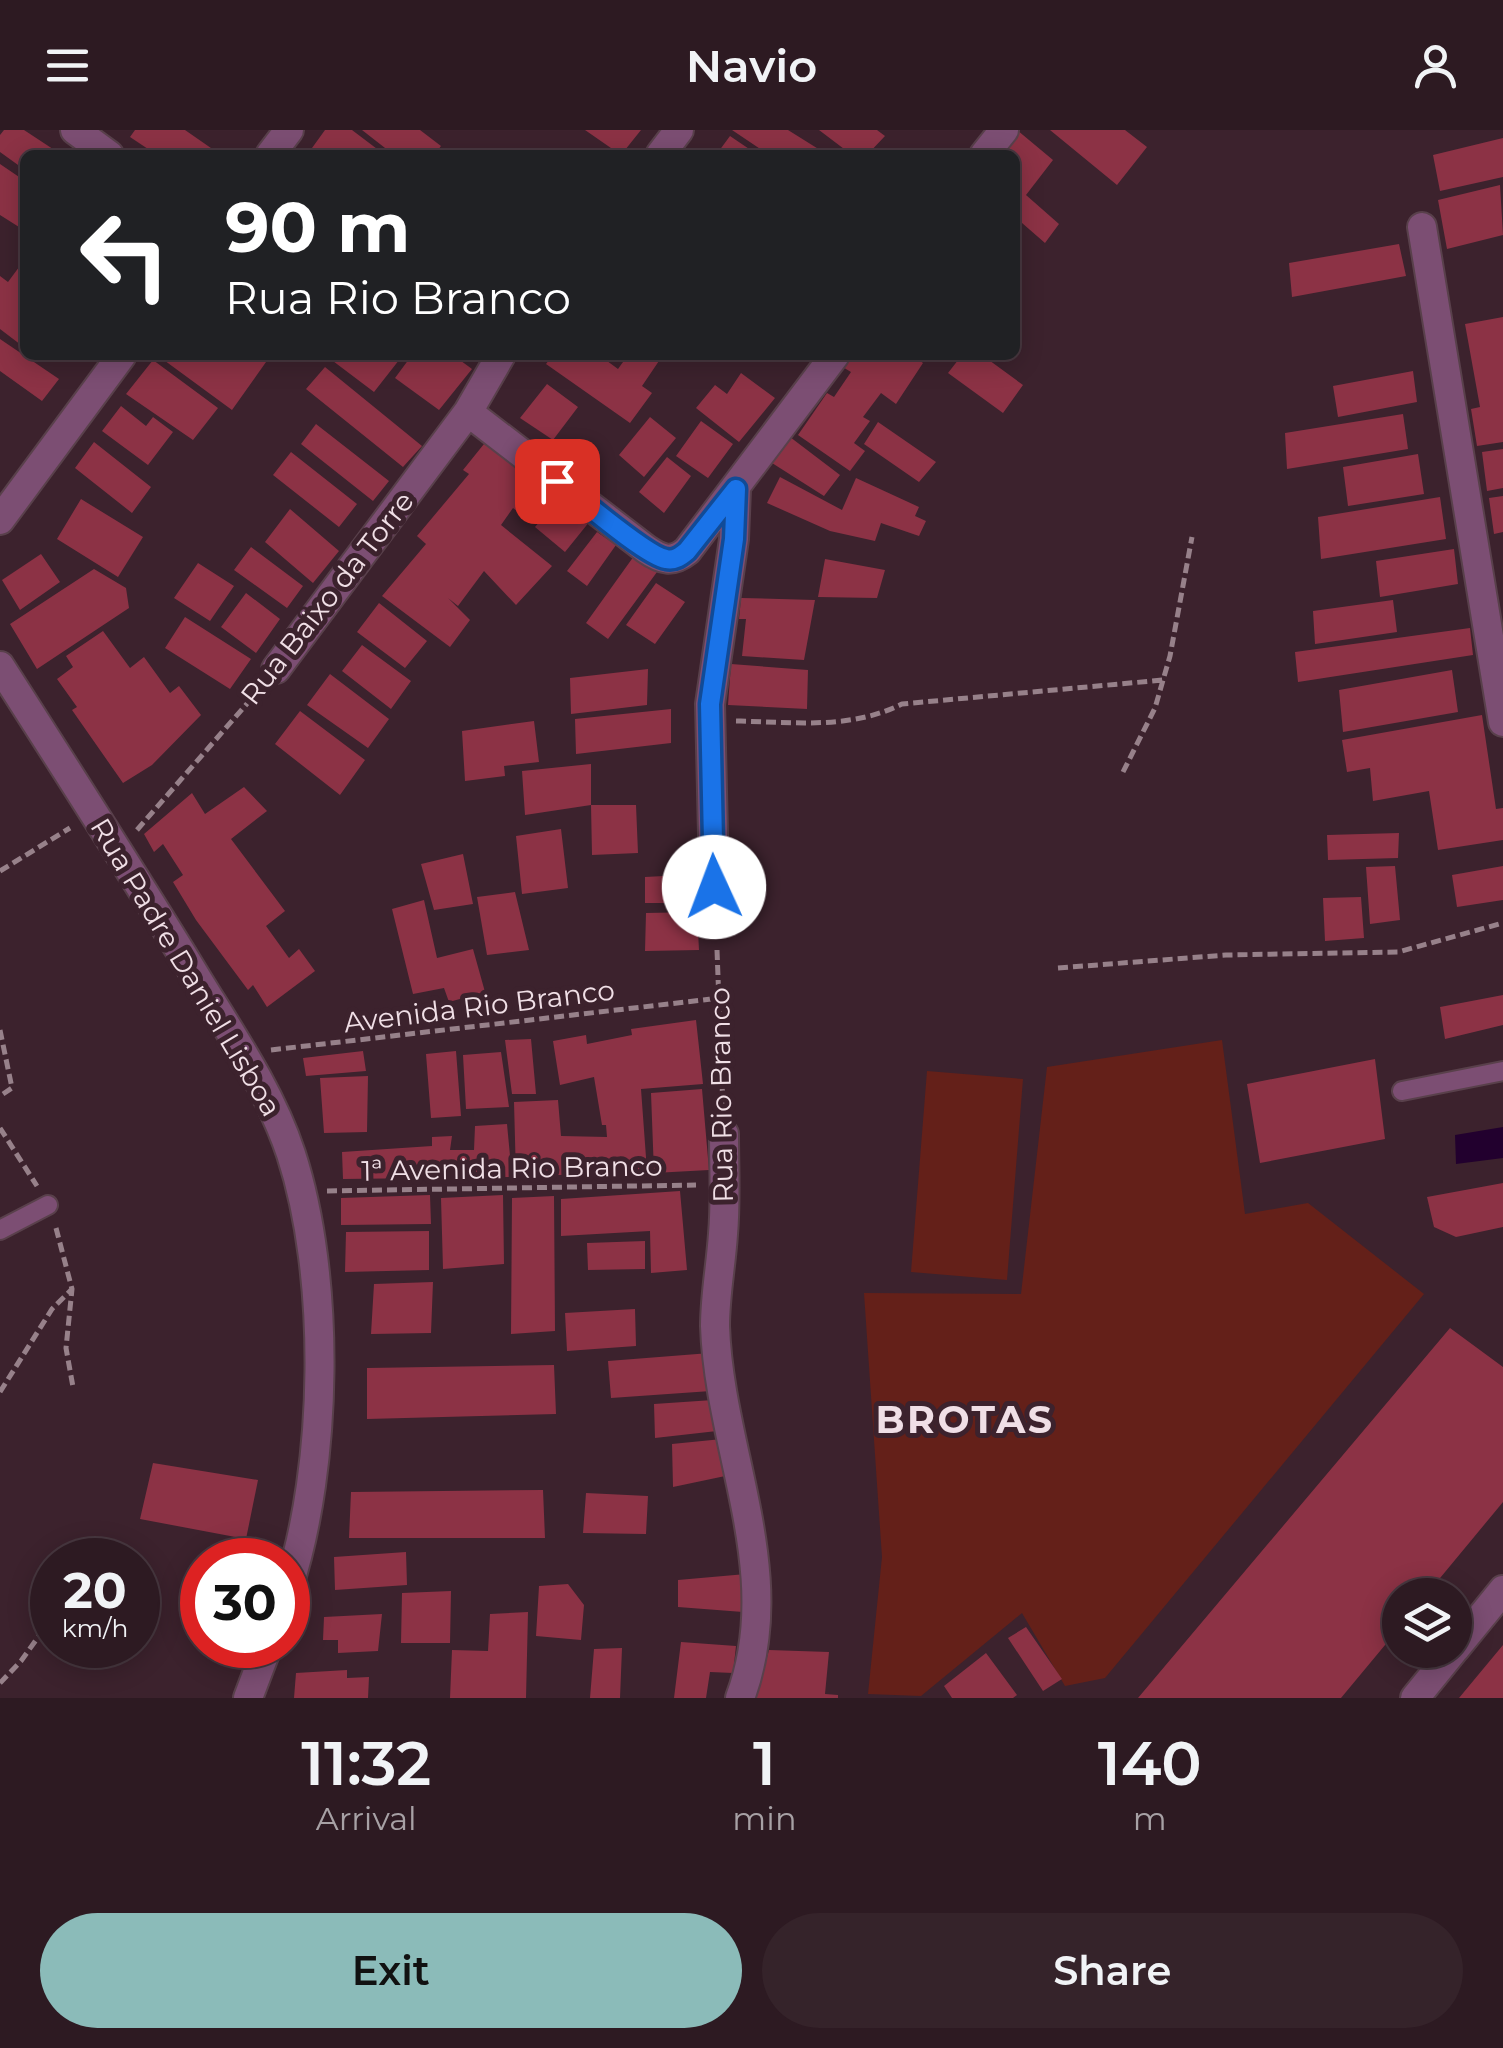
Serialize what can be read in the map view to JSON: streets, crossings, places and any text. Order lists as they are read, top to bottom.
{
  "streets": {
    "street": ["Rua Baixo da Torre", "Rua Padre Daniel Lisboa", "Rua Rio Branco"],
    "path": ["Avenida Rio Branco", "1ª Avenida Rio Branco"]
  },
  "crossings": [
    ["Rua Padre Daniel Lisboa", "Avenida Rio Branco"],
    ["Rua Padre Daniel Lisboa", "1ª Avenida Rio Branco"],
    ["Avenida Rio Branco", "Rua Rio Branco"],
    ["Rua Rio Branco", "1ª Avenida Rio Branco"]
  ],
  "districts": ["BROTAS"],
  "page": {
    "header": "Navio",
    "turn": ["90 m", "Rua Rio Branco"],
    "speed": "20 km/h",
    "limit": "30",
    "eta": [
      "11:32",
      "Arrival",
      "1",
      "min",
      "140",
      "m"
    ],
    "buttons": ["Exit", "Share"]
  }
}
